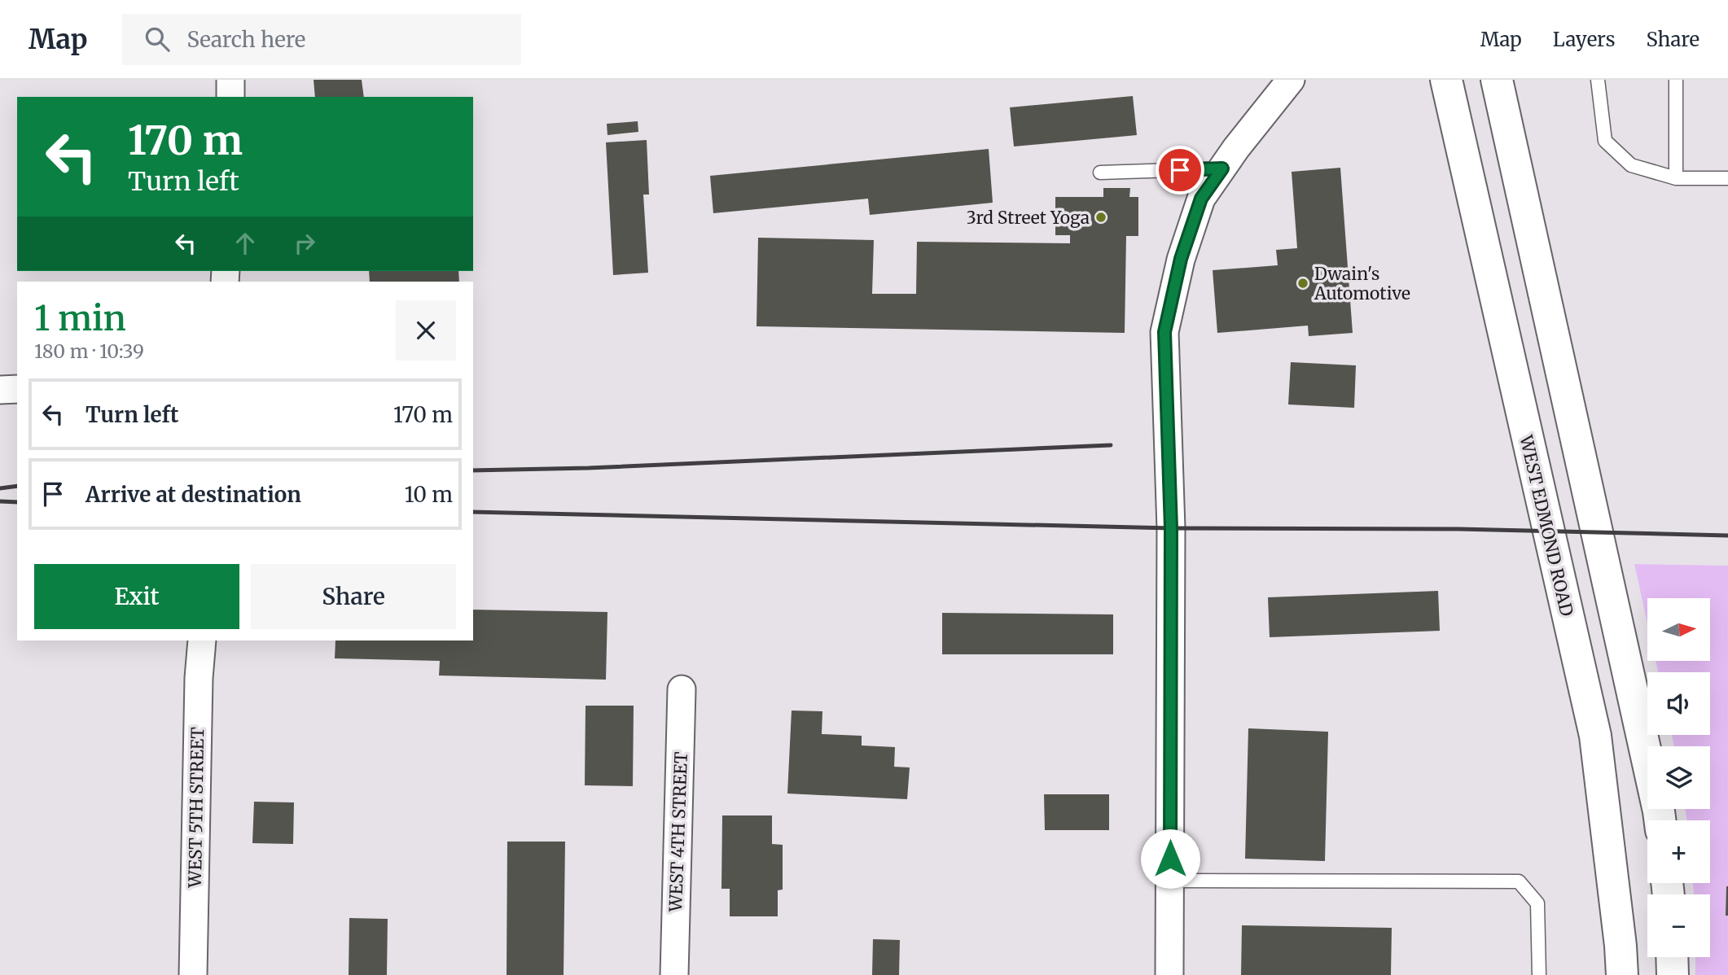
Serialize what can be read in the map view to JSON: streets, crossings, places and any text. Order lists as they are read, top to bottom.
{
  "streets": {
    "main road": ["WEST EDMOND ROAD"],
    "street": ["WEST 5TH STREET", "WEST 4TH STREET"]
  },
  "places": ["3rd Street Yoga", "Dwain's Automotive"],
  "north": "right",
  "page": {
    "header": "Map",
    "search": "Search here",
    "nav": ["Map", "Layers", "Share"],
    "turn": ["170 m", "Turn left"],
    "heading": ["1 min", "180 m · 10:39"],
    "list": [
      {
        "name": "Turn left",
        "value": "170 m"
      },
      {
        "name": "Arrive at destination",
        "value": "10 m"
      }
    ],
    "buttons": ["Exit", "Share"],
    "map_buttons": ["+", "−"]
  }
}
